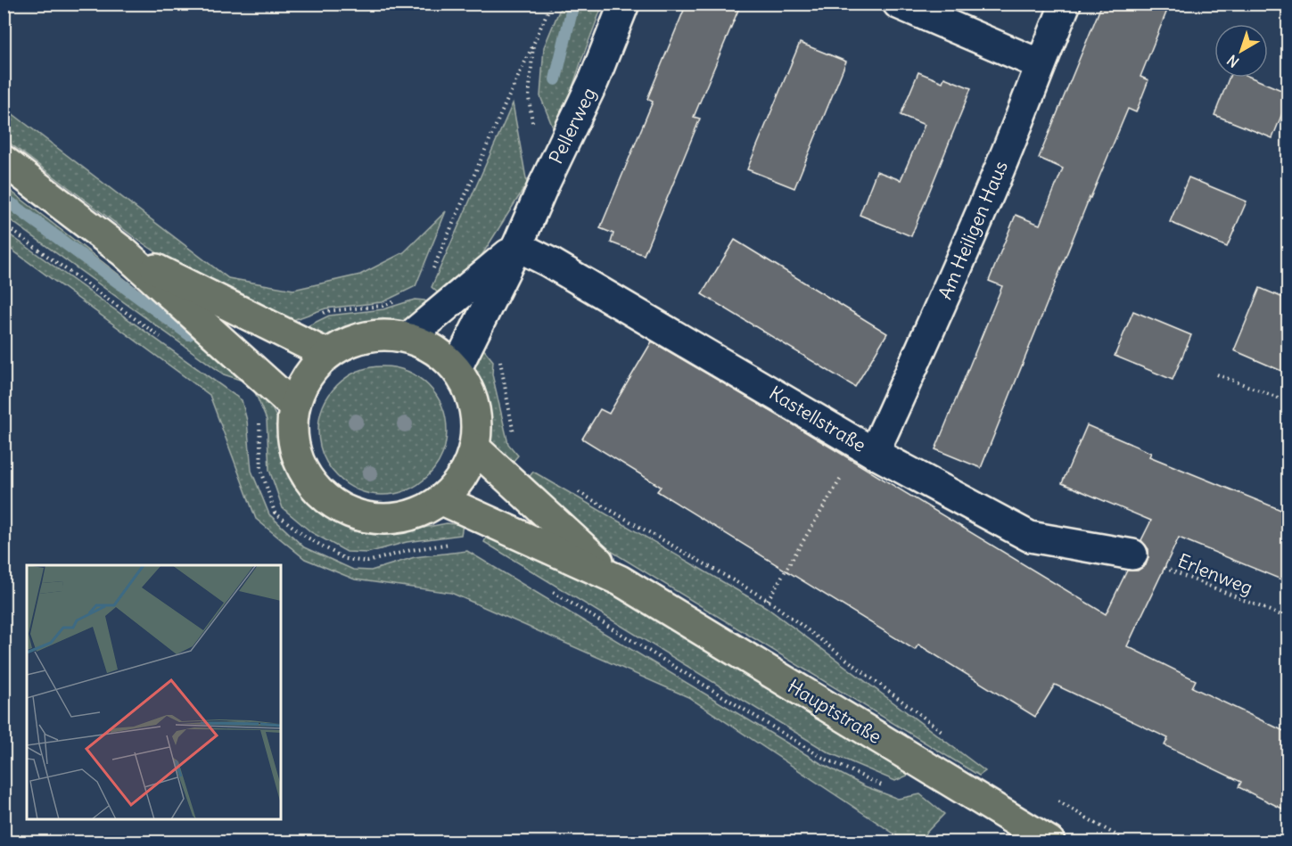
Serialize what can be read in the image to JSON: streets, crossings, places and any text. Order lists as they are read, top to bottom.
{
  "streets": {
    "main road": ["Hauptstraße"],
    "street": ["Pellerweg", "Am Heiligen Haus", "Kastellstraße"],
    "path": ["Erlenweg"]
  },
  "crossings": [
    ["Pellerweg", "Kastellstraße"],
    ["Pellerweg", "Hauptstraße"],
    ["Am Heiligen Haus", "Kastellstraße"],
    ["Kastellstraße", "Erlenweg"]
  ],
  "north": "bottom left"
}
